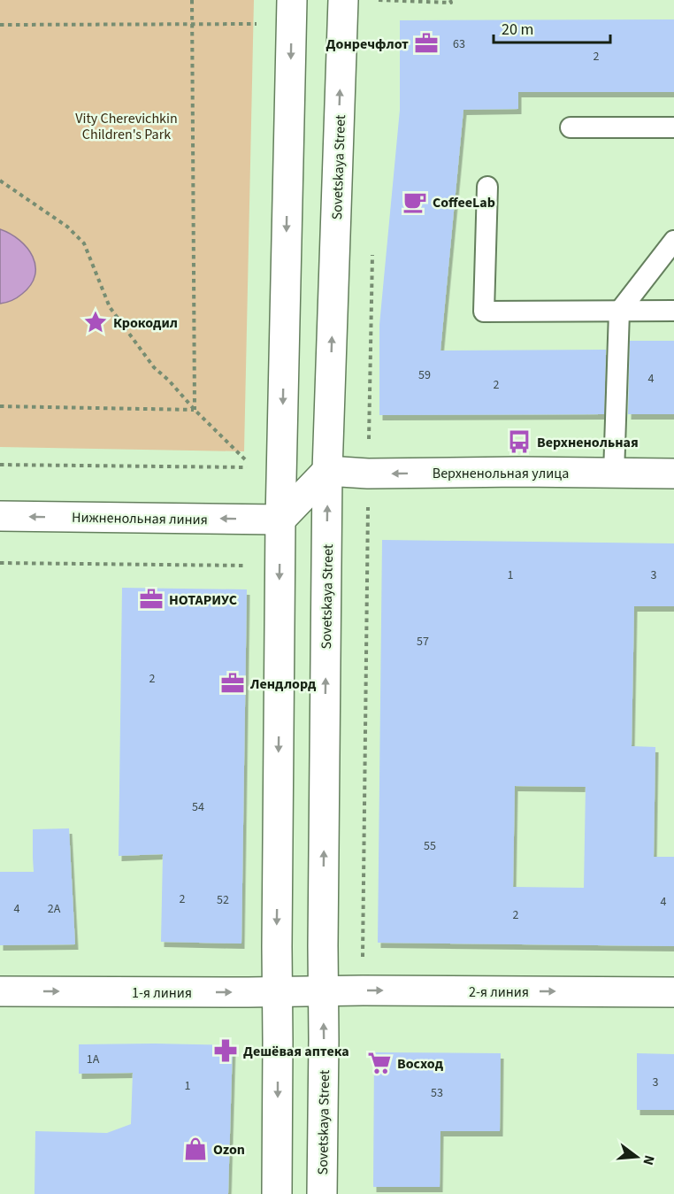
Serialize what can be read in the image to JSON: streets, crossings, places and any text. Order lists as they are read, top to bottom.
{
  "streets": {
    "main road": [
      "Sovetskaya Street",
      "Верхненольная улица",
      "Нижненольная линия",
      "2-я линия",
      "1-я линия"
    ]
  },
  "crossings": [
    ["Sovetskaya Street", "Верхненольная улица"],
    ["Sovetskaya Street", "2-я линия"],
    ["Sovetskaya Street", "1-я линия"],
    ["2-я линия", "1-я линия"]
  ],
  "one_way": [
    "Верхненольная улица",
    "Нижненольная линия",
    "2-я линия",
    "1-я линия"
  ],
  "parks": ["Vity Cherevichkin Children's Park"],
  "places": {
    "office": ["Донречфлот", "НОТАРИУС", "Лендлорд"],
    "cafe": ["CoffeeLab"],
    "place": ["Крокодил"],
    "bus stop": ["Верхненольная"],
    "pharmacy": ["Дешёвая аптека"],
    "supermarket": ["Восход"],
    "shop": ["Ozon"]
  },
  "house_numbers": [
    "63",
    "2",
    "59",
    "4",
    "2",
    "1",
    "3",
    "57",
    "2",
    "54",
    "55",
    "2",
    "52",
    "4",
    "4",
    "2А",
    "2",
    "1А",
    "3",
    "1",
    "53"
  ],
  "scale_bar": "20 m",
  "north": "right"
}
